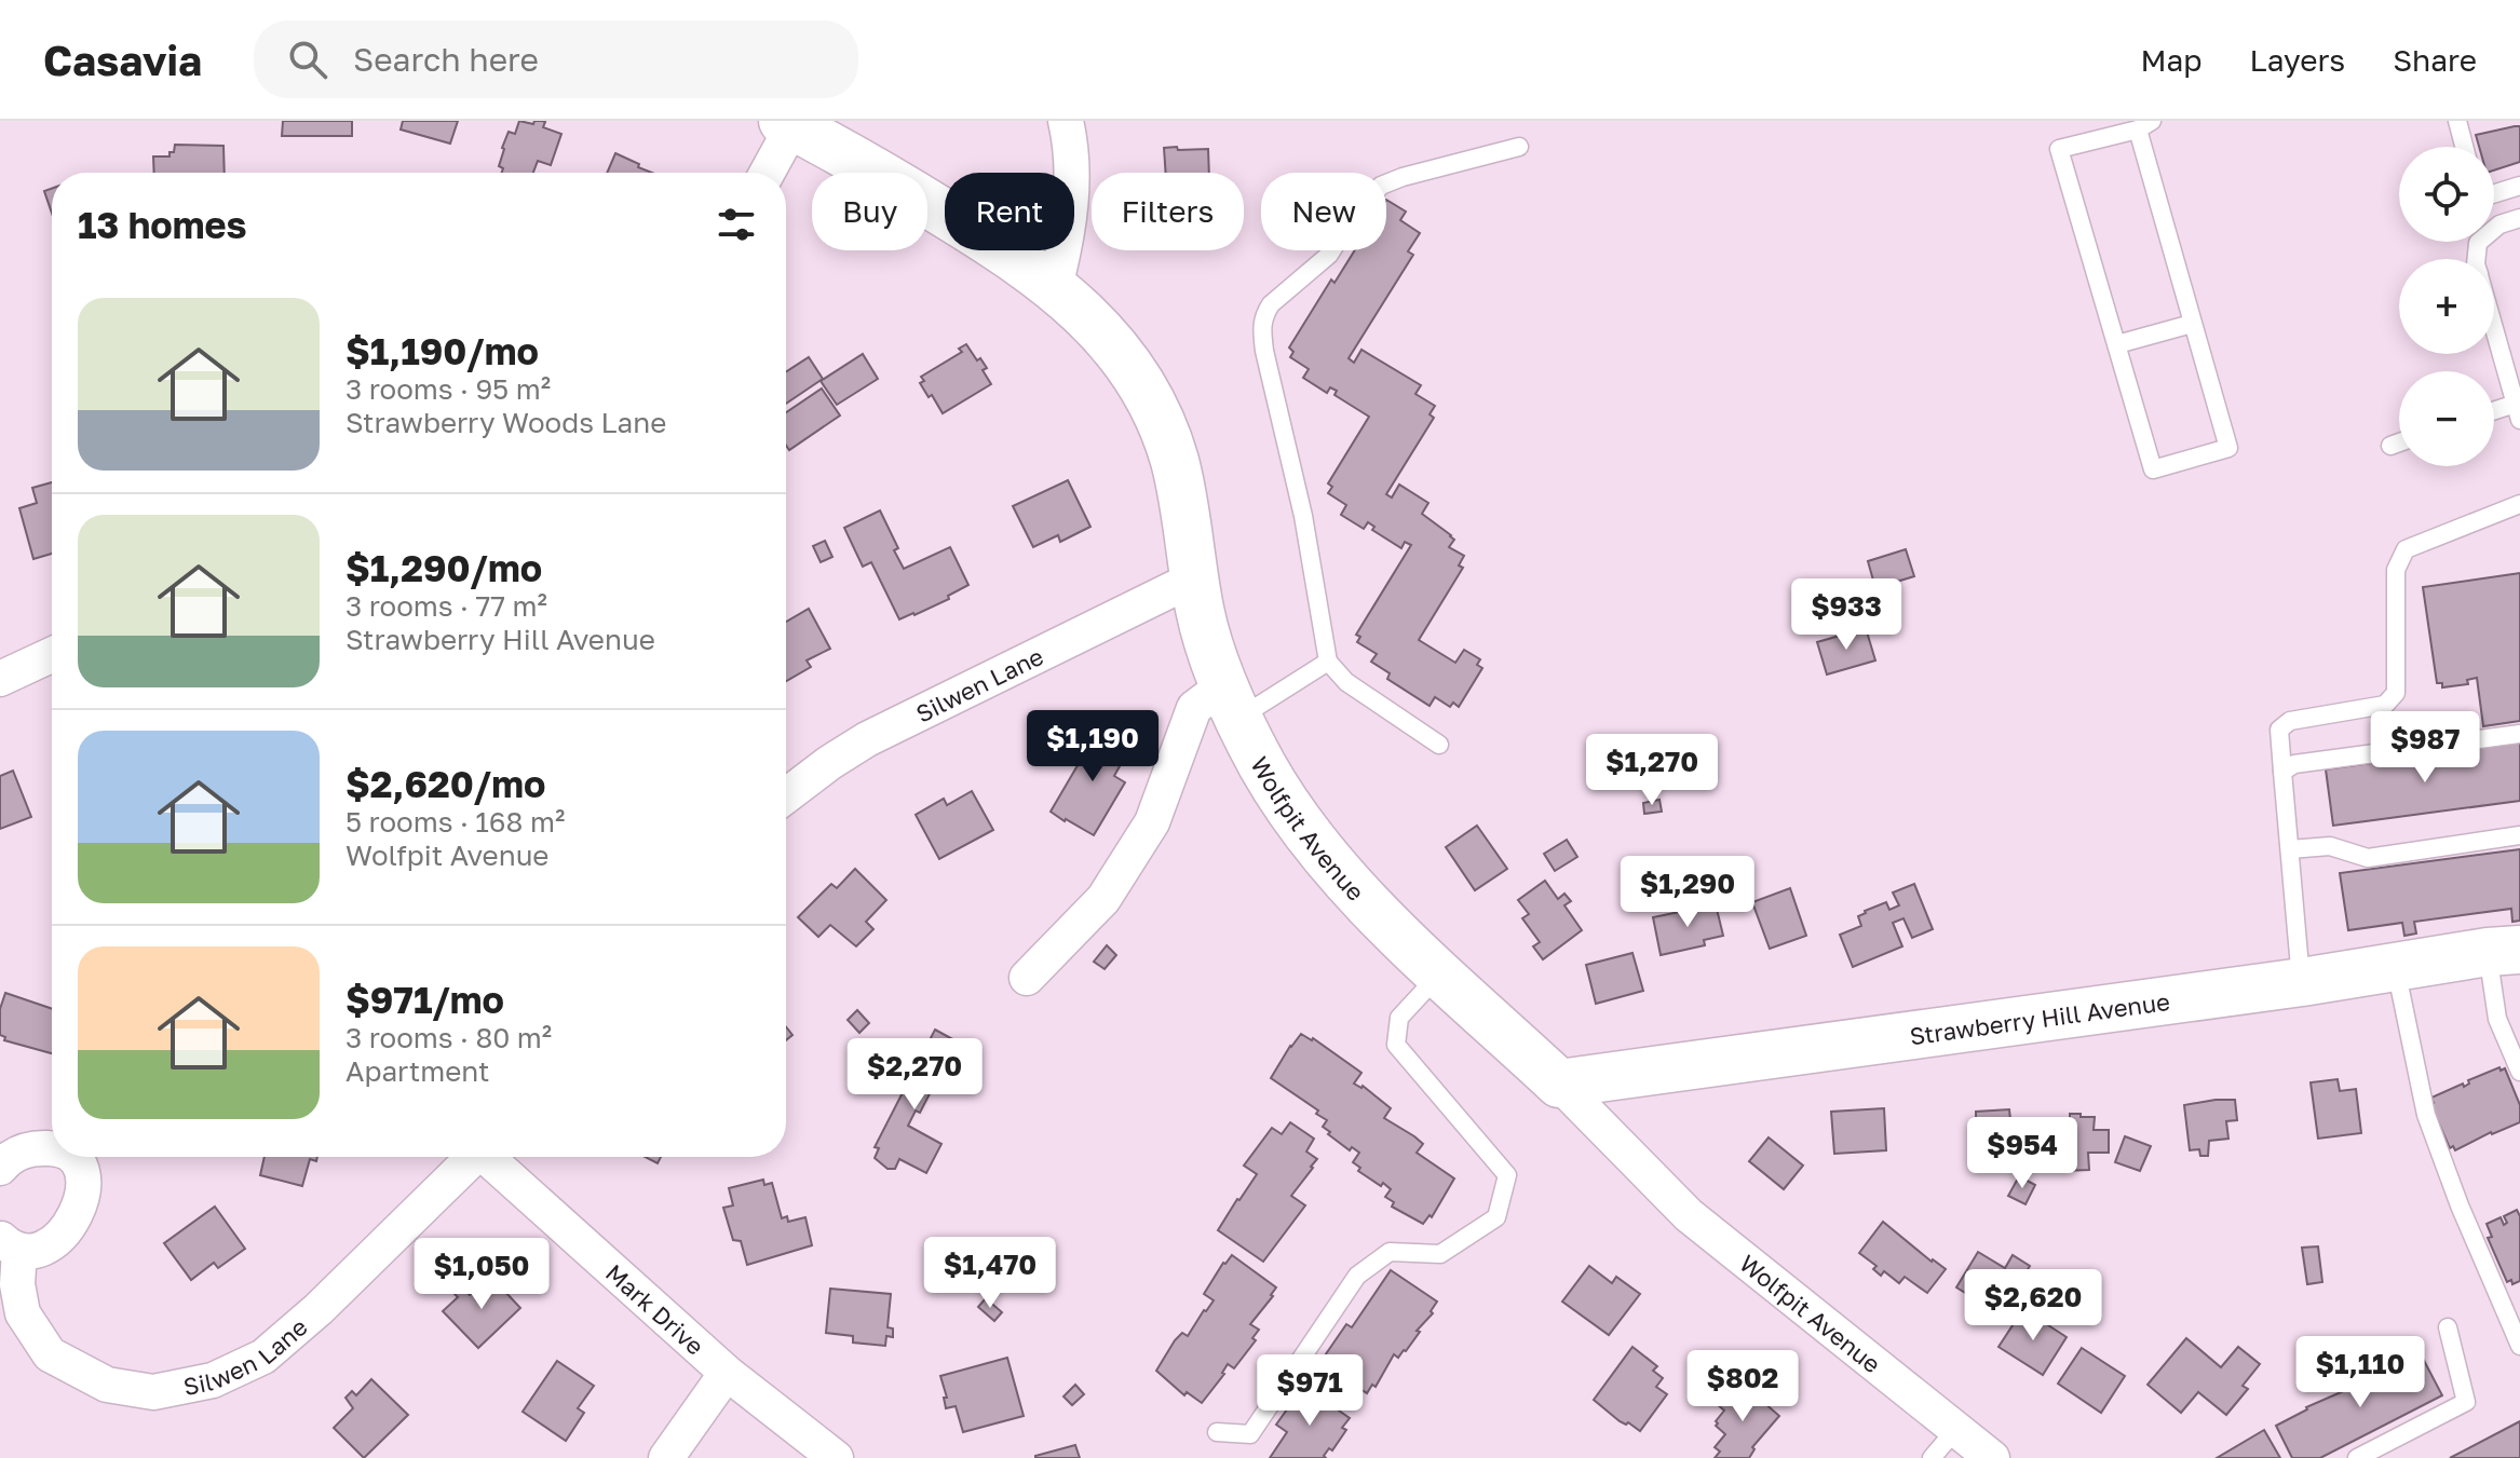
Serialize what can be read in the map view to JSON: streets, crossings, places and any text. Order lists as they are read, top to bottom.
{
  "streets": {
    "street": [
      "Silwen Lane",
      "Wolfpit Avenue",
      "Strawberry Hill Avenue",
      "Mark Drive"
    ]
  },
  "crossings": [
    ["Silwen Lane", "Wolfpit Avenue"],
    ["Wolfpit Avenue", "Strawberry Hill Avenue"]
  ],
  "page": {
    "header": "Casavia",
    "search": "Search here",
    "nav": ["Map", "Layers", "Share"],
    "map_buttons": ["+", "−"],
    "chip": [
      "Buy",
      "Rent",
      "Filters",
      "New"
    ],
    "heading": "13 homes",
    "list": [
      {
        "name": "$1,190/mo",
        "note": "3 rooms · 95 m² · Strawberry Woods Lane"
      },
      {
        "name": "$1,290/mo",
        "note": "3 rooms · 77 m² · Strawberry Hill Avenue"
      },
      {
        "name": "$2,620/mo",
        "note": "5 rooms · 168 m² · Wolfpit Avenue"
      },
      {
        "name": "$971/mo",
        "note": "3 rooms · 80 m² · Apartment"
      }
    ],
    "price": [
      "$933",
      "$1,190",
      "$987",
      "$1,270",
      "$1,290",
      "$2,270",
      "$954",
      "$1,470",
      "$1,050",
      "$2,620",
      "$1,110",
      "$802",
      "$971"
    ]
  }
}
